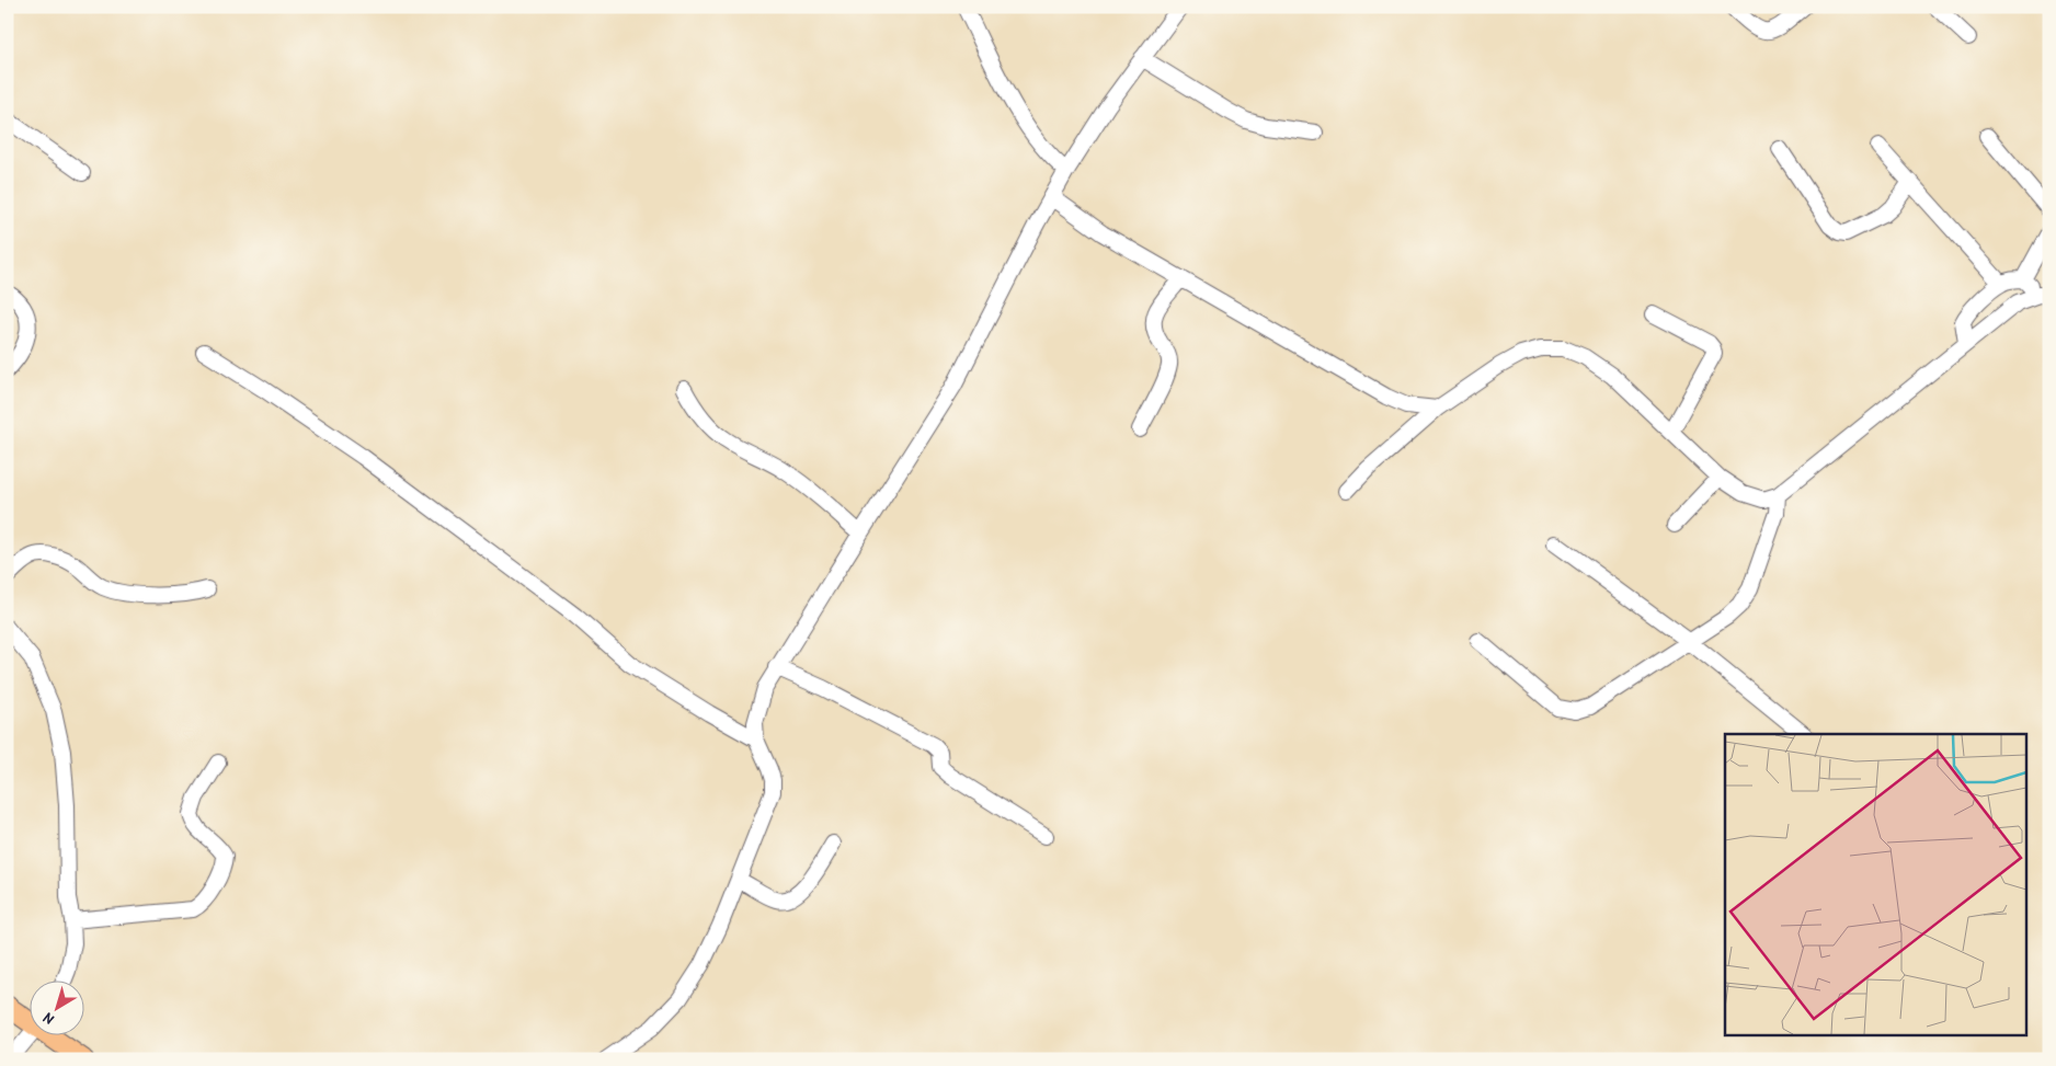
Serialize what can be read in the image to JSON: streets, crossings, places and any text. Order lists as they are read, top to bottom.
{
  "north": "bottom left"
}
